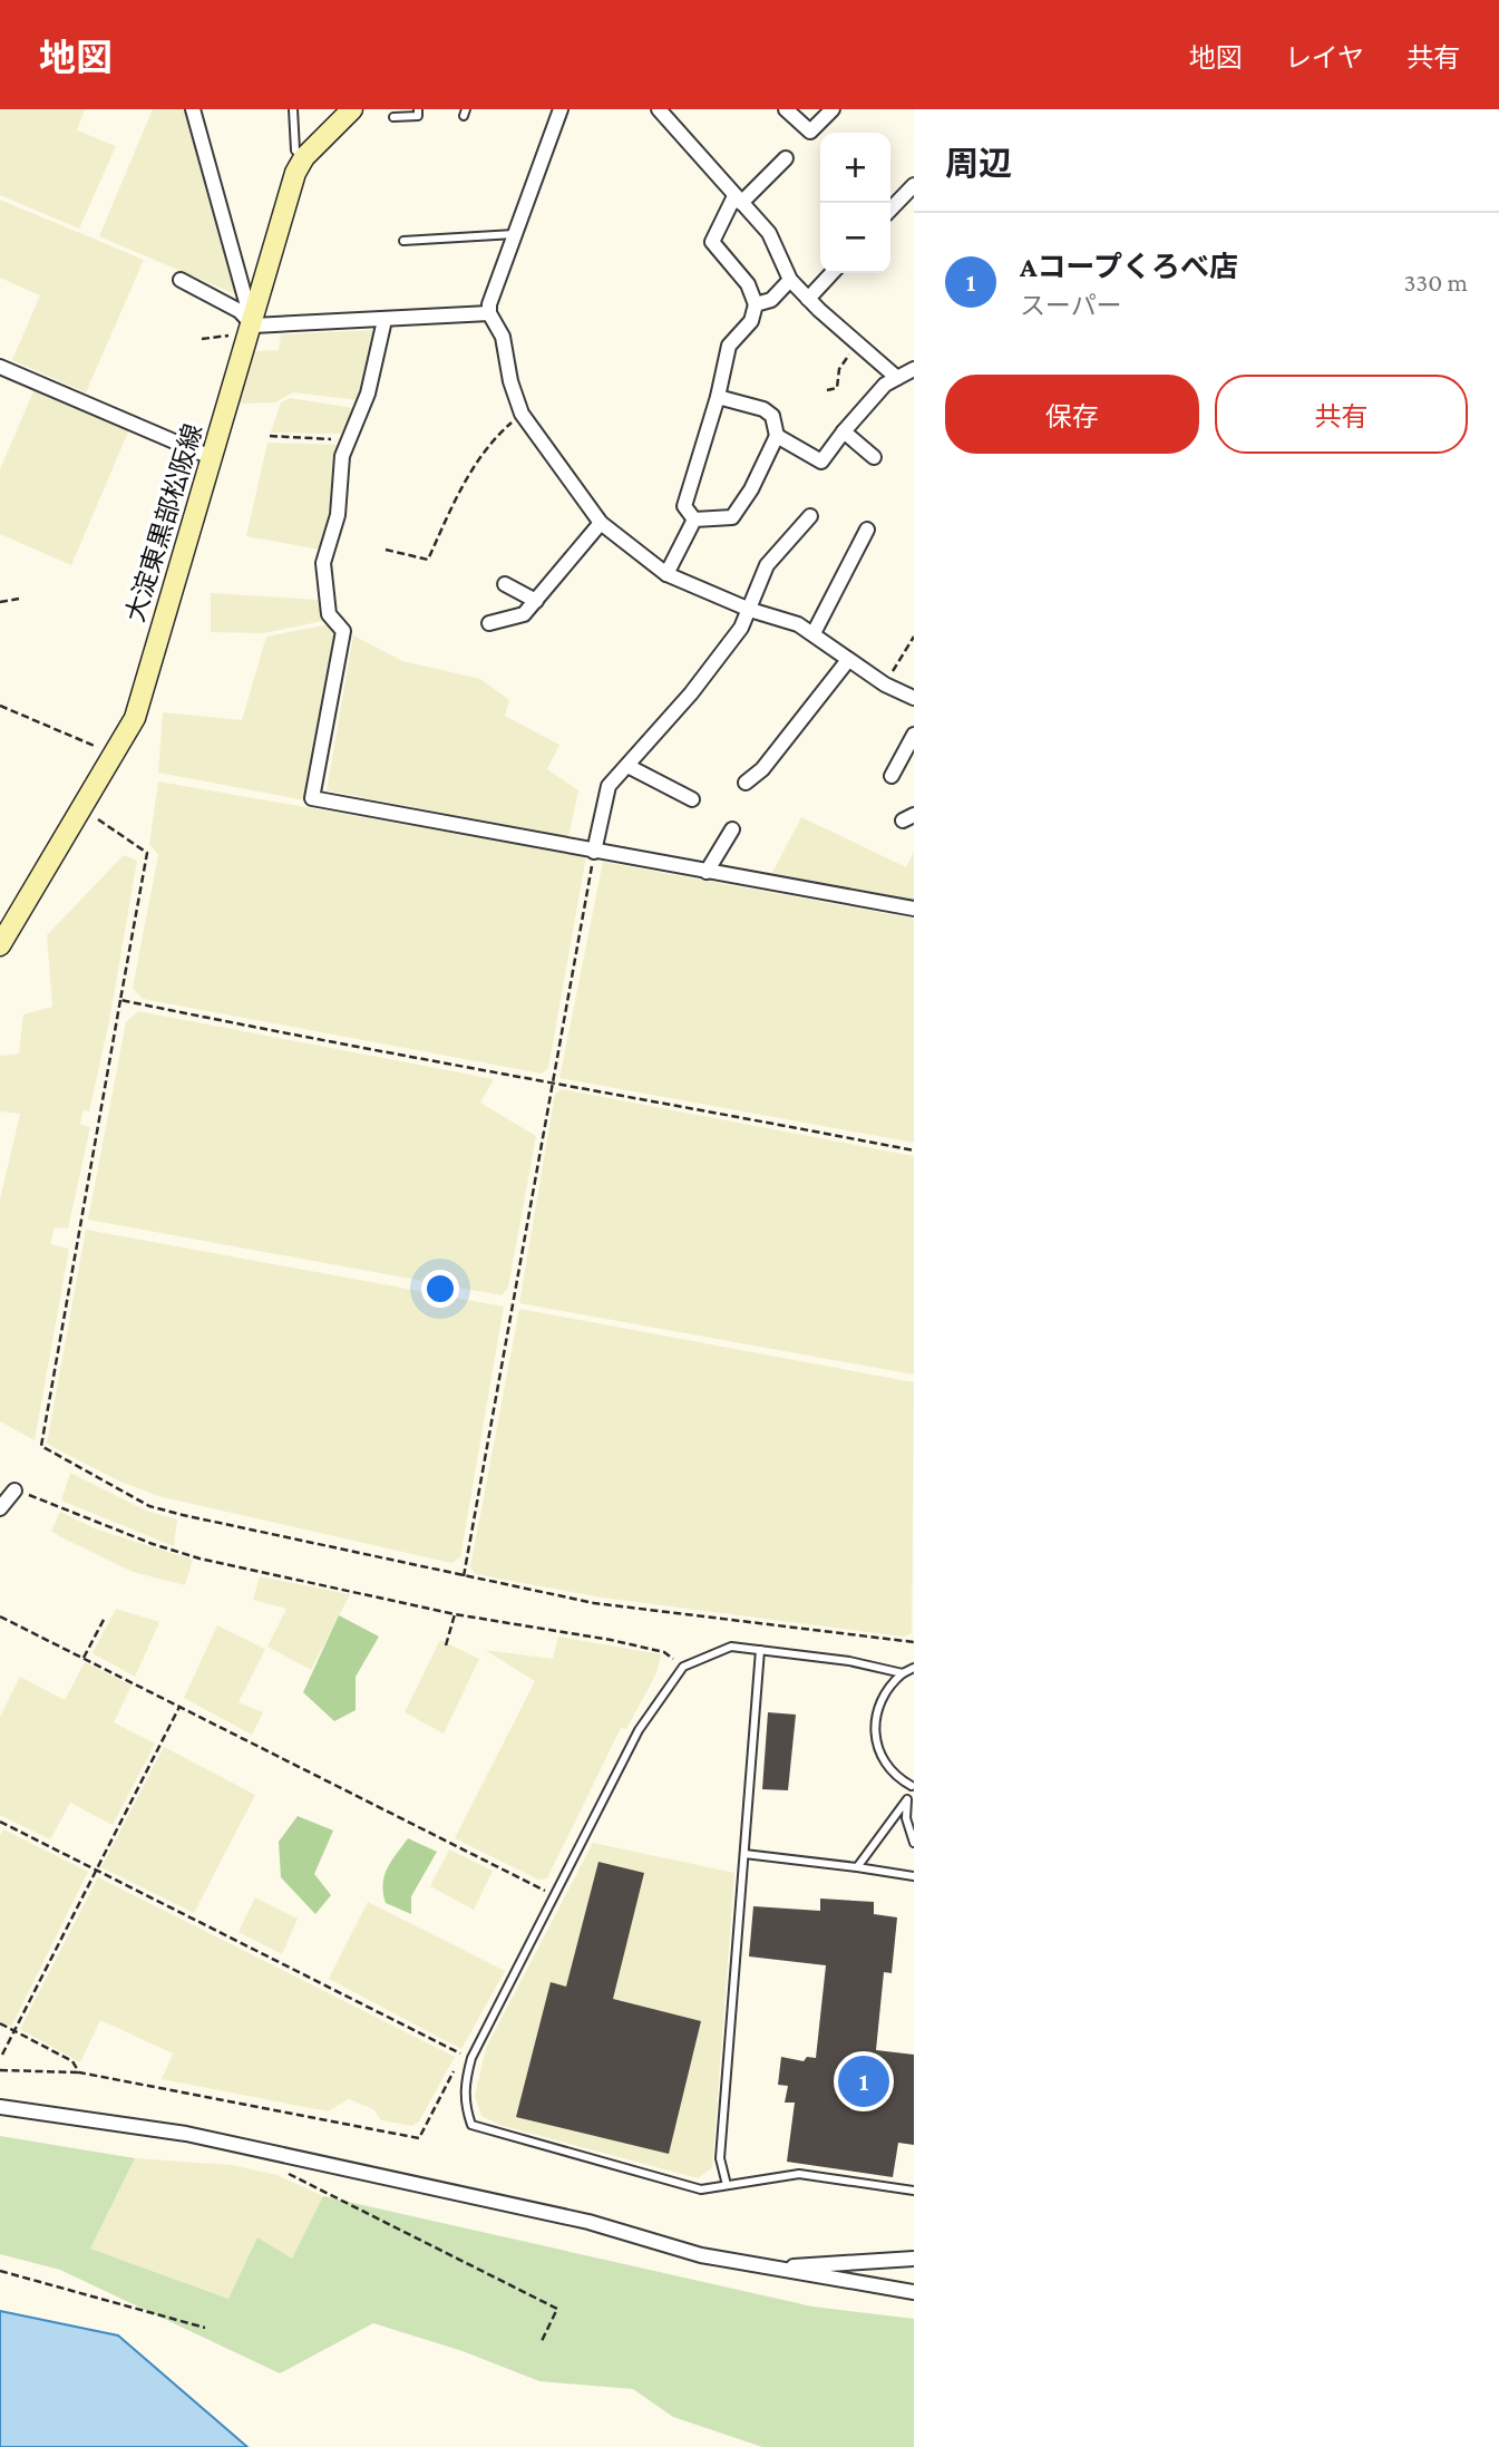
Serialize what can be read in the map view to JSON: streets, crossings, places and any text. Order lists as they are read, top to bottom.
{
  "streets": {
    "main road": ["大淀東黒部松阪線"]
  },
  "page": {
    "header": "地図",
    "nav": ["地図", "レイヤ", "共有"],
    "heading": "周辺",
    "map_buttons": ["+", "−"],
    "list": [
      {
        "mark": "1",
        "name": "Aコープくろべ店",
        "note": "スーパー",
        "value": "330 m"
      }
    ],
    "buttons": ["保存", "共有"],
    "pins": "1"
  }
}
